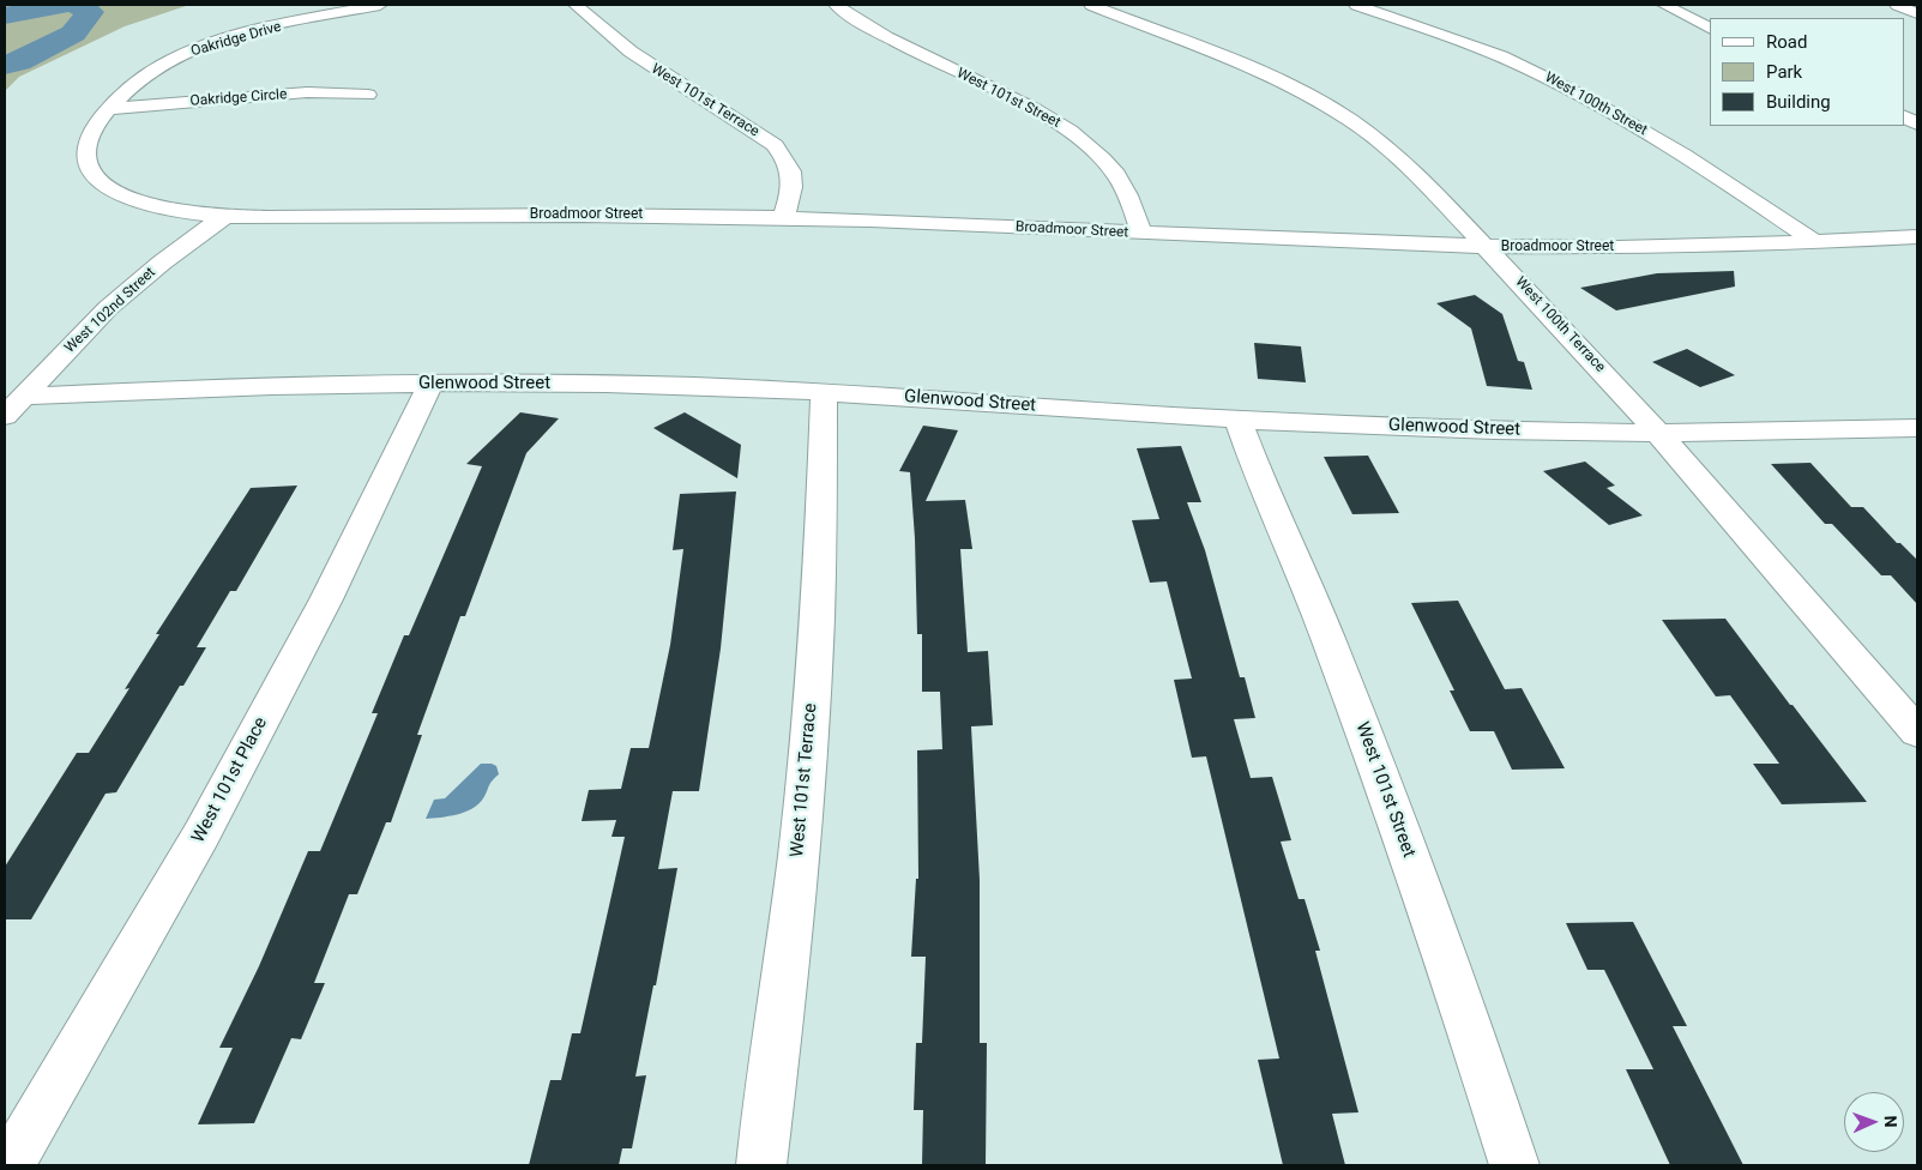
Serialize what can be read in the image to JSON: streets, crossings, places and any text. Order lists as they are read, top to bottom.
{
  "streets": {
    "street": [
      "Oakridge Drive",
      "Oakridge Circle",
      "West 101st Street",
      "West 101st Terrace",
      "West 100th Street",
      "Broadmoor Street",
      "West 102nd Street",
      "West 100th Terrace",
      "Glenwood Street",
      "West 101st Place"
    ]
  },
  "crossings": [
    ["Oakridge Drive", "Oakridge Circle"],
    ["Oakridge Drive", "Broadmoor Street"],
    ["Oakridge Drive", "West 102nd Street"],
    ["West 101st Street", "Broadmoor Street"],
    ["West 101st Street", "Glenwood Street"],
    ["West 101st Terrace", "Broadmoor Street"],
    ["West 101st Terrace", "Glenwood Street"],
    ["West 100th Street", "Broadmoor Street"],
    ["Broadmoor Street", "West 102nd Street"],
    ["Broadmoor Street", "West 100th Terrace"],
    ["West 102nd Street", "Glenwood Street"],
    ["West 100th Terrace", "Glenwood Street"],
    ["Glenwood Street", "West 101st Place"]
  ],
  "legend": ["Road", "Park", "Building"],
  "north": "right"
}
